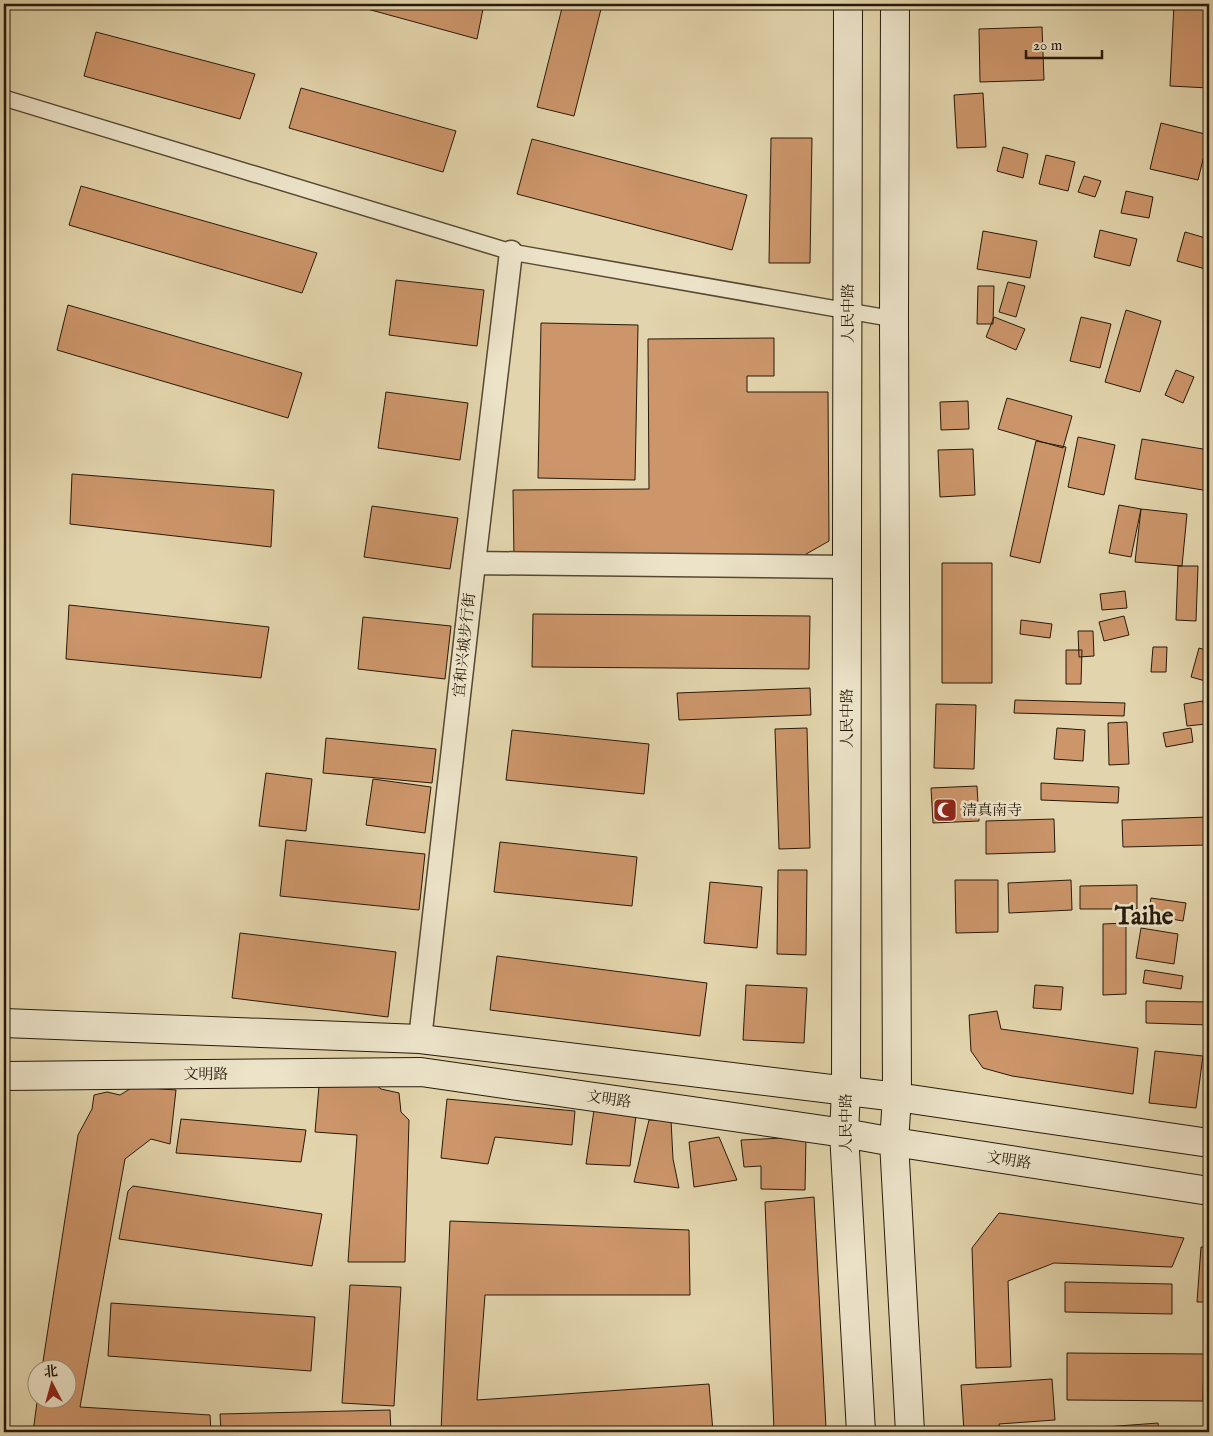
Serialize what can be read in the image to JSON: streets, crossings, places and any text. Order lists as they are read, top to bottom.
{
  "streets": {
    "main road": ["人民中路", "文明路"],
    "street": ["宜和兴城步行街"]
  },
  "crossings": [
    ["人民中路", "文明路"]
  ],
  "districts": ["Taihe"],
  "places": {
    "mosque": ["清真南寺"]
  },
  "scale_bar": "20 m",
  "north": "top"
}
